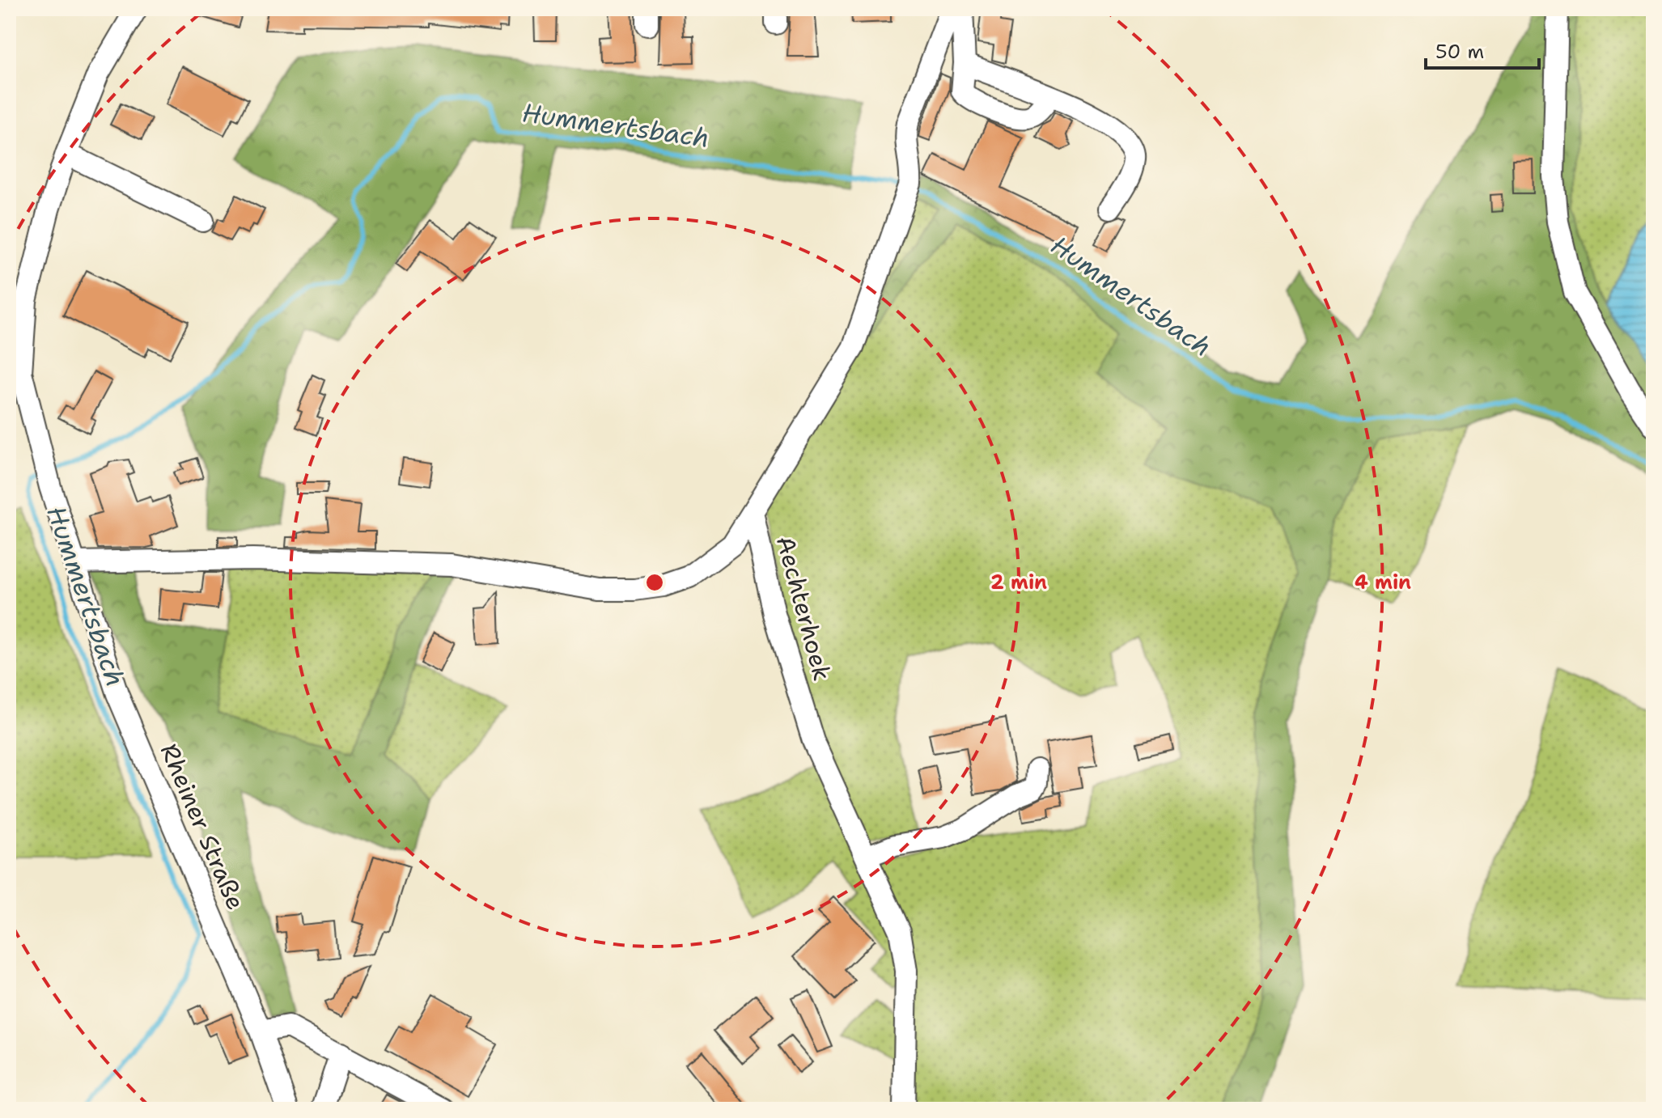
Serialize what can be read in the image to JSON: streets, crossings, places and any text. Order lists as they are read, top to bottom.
{
  "streets": {
    "street": ["Aechterhoek", "Rheiner Straße"]
  },
  "water": ["Hummertsbach"],
  "scale_bar": "50 m",
  "rings": ["2 min", "4 min"]
}
